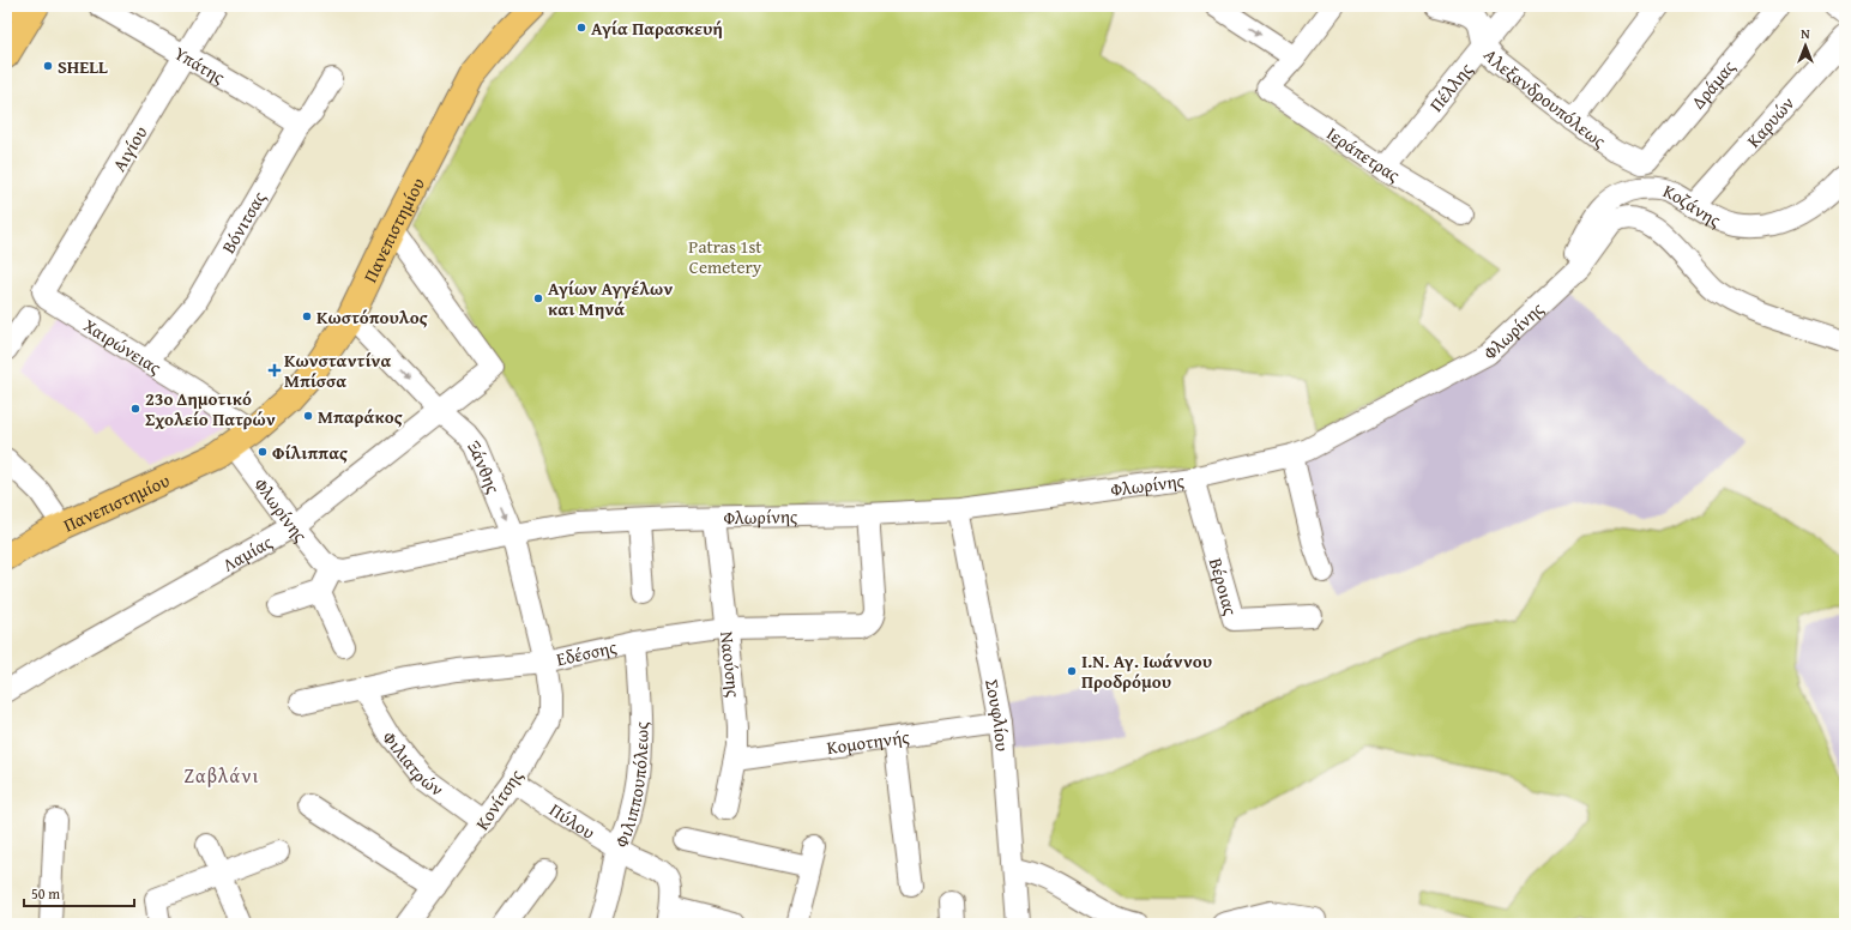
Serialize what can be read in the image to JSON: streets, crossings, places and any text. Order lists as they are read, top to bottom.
{
  "streets": {
    "main road": ["Πανεπιστημίου"],
    "street": [
      "Υπάτης",
      "Δράμας",
      "Πέλλης",
      "Αλεξανδρουπόλεως",
      "Καρυών",
      "Αιγίου",
      "Ιεράπετρας",
      "Κοζάνης",
      "Βόνιτσας",
      "Φλωρίνης",
      "Χαιρώνειας",
      "Ξάνθης",
      "Λαμίας",
      "Βέροιας",
      "Εδέσσης",
      "Ναούσης",
      "Σουφλίου",
      "Κομοτηνής",
      "Φιλιατρών",
      "Φιλιππουπόλεως",
      "Κονίτσης",
      "Πύλου"
    ]
  },
  "crossings": [
    ["Υπάτης", "Αιγίου"],
    ["Υπάτης", "Βόνιτσας"],
    ["Δράμας", "Αλεξανδρουπόλεως"],
    ["Πέλλης", "Αλεξανδρουπόλεως"],
    ["Πέλλης", "Ιεράπετρας"],
    ["Καρυών", "Κοζάνης"],
    ["Αιγίου", "Χαιρώνειας"],
    ["Κοζάνης", "Φλωρίνης"],
    ["Βόνιτσας", "Χαιρώνειας"],
    ["Πανεπιστημίου", "Φλωρίνης"],
    ["Πανεπιστημίου", "Χαιρώνειας"],
    ["Πανεπιστημίου", "Ξάνθης"],
    ["Πανεπιστημίου", "Λαμίας"],
    ["Φλωρίνης", "Χαιρώνειας"],
    ["Φλωρίνης", "Ξάνθης"],
    ["Φλωρίνης", "Λαμίας"],
    ["Φλωρίνης", "Βέροιας"],
    ["Φλωρίνης", "Εδέσσης"],
    ["Φλωρίνης", "Ναούσης"],
    ["Φλωρίνης", "Σουφλίου"],
    ["Ξάνθης", "Λαμίας"],
    ["Ξάνθης", "Εδέσσης"],
    ["Ξάνθης", "Κονίτσης"],
    ["Εδέσσης", "Ναούσης"],
    ["Εδέσσης", "Φιλιατρών"],
    ["Εδέσσης", "Φιλιππουπόλεως"],
    ["Εδέσσης", "Κονίτσης"],
    ["Ναούσης", "Κομοτηνής"],
    ["Σουφλίου", "Κομοτηνής"],
    ["Φιλιατρών", "Κονίτσης"],
    ["Φιλιππουπόλεως", "Πύλου"],
    ["Κονίτσης", "Πύλου"]
  ],
  "one_way": ["Ξάνθης"],
  "districts": ["Ζαβλάνι"],
  "parks": ["Patras 1st Cemetery"],
  "places": {
    "other": [
      "Αγία Παρασκευή",
      "SHELL",
      "Αγίων Αγγέλων και Μηνά",
      "Κωστόπουλος",
      "23ο Δημοτικό Σχολείο Πατρών",
      "Μπαράκος",
      "Φίλιππας",
      "Ι.Ν. Αγ. Ιωάννου Προδρόμου"
    ],
    "health": ["Κωνσταντίνα Μπίσσα"]
  },
  "scale_bar": "50 m",
  "north": "top"
}
